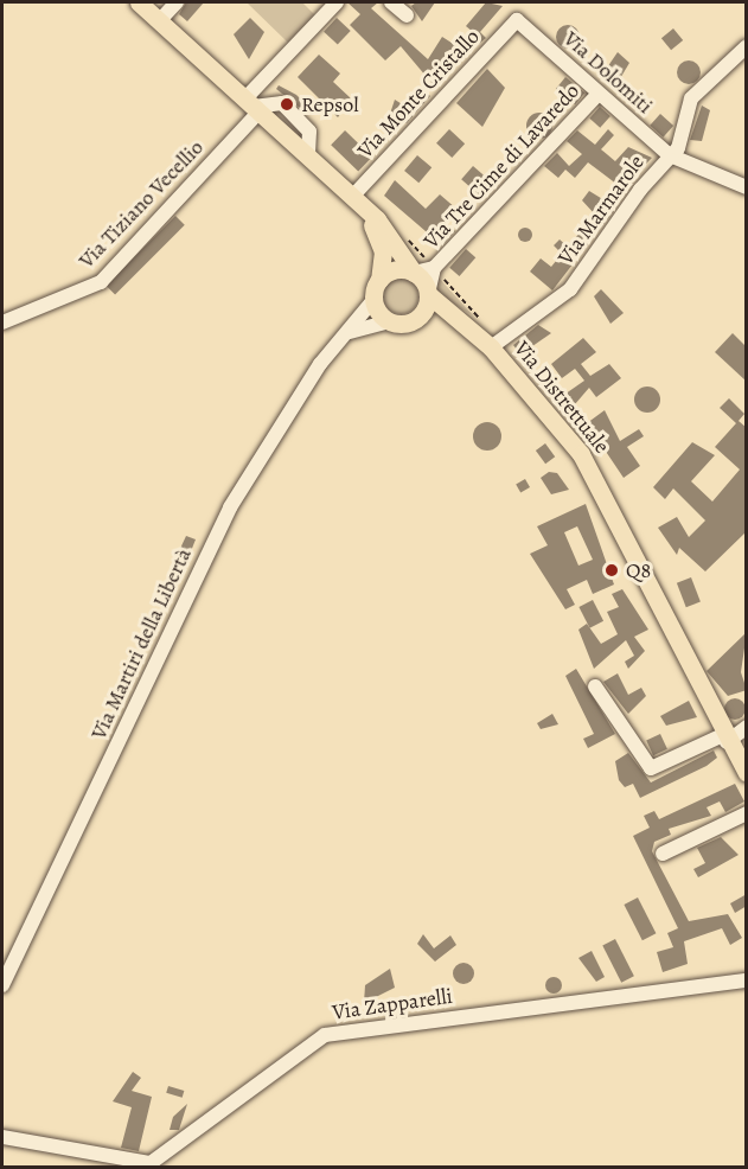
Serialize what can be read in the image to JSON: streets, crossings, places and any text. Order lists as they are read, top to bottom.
{
  "streets": {
    "main road": ["Via Distrettuale"],
    "street": [
      "Via Dolomiti",
      "Via Monte Cristallo",
      "Via Tre Cime di Lavaredo",
      "Via Tiziano Vecellio",
      "Via Marmarole",
      "Via Martiri della Libertà",
      "Via Zapparelli"
    ]
  },
  "crossings": [
    ["Via Dolomiti", "Via Monte Cristallo"],
    ["Via Dolomiti", "Via Tre Cime di Lavaredo"],
    ["Via Dolomiti", "Via Marmarole"],
    ["Via Monte Cristallo", "Via Distrettuale"],
    ["Via Tre Cime di Lavaredo", "Via Distrettuale"],
    ["Via Tre Cime di Lavaredo", "Via Martiri della Libertà"],
    ["Via Tiziano Vecellio", "Via Distrettuale"],
    ["Via Marmarole", "Via Distrettuale"],
    ["Via Distrettuale", "Via Martiri della Libertà"]
  ],
  "places": ["Repsol", "Q8"]
}
